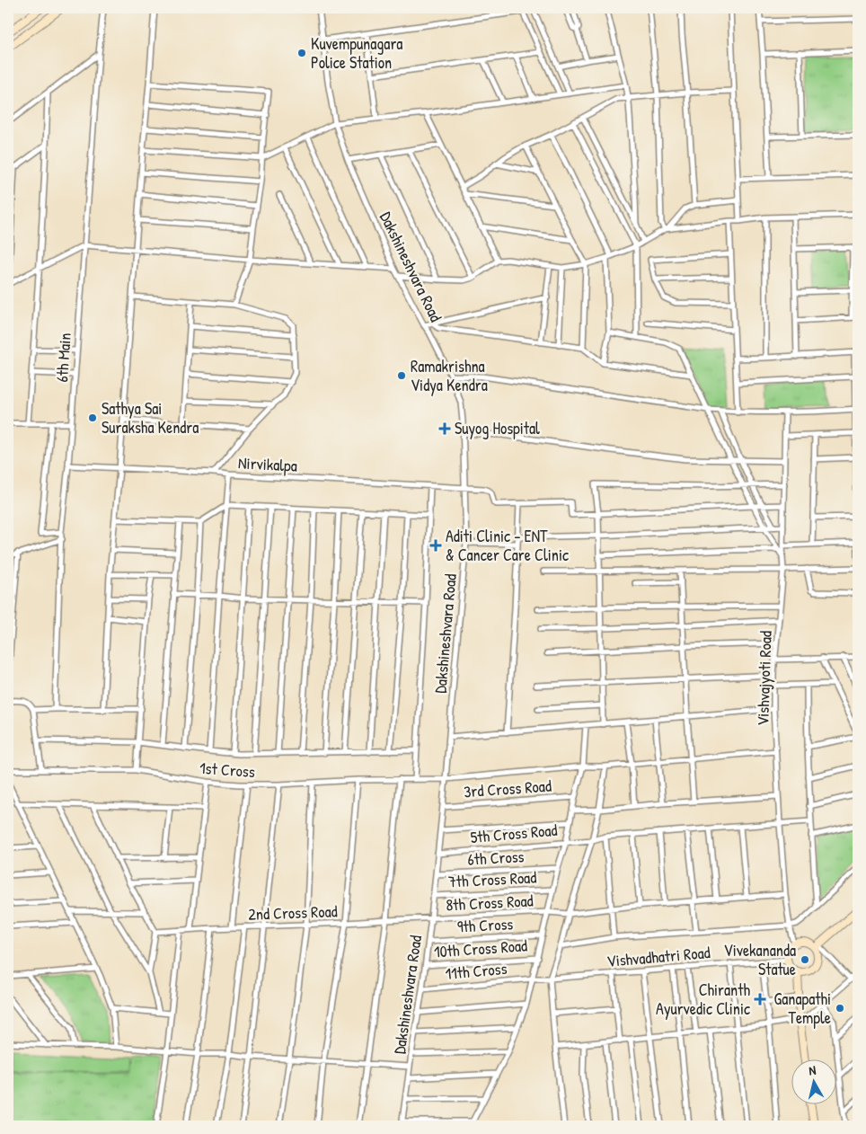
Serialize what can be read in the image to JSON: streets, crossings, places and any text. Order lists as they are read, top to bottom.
{
  "streets": {
    "street": [
      "Dakshineshvara Road",
      "6th Main",
      "Nirvikalpa",
      "Vishvajyoti Road",
      "1st Cross",
      "3rd Cross Road",
      "5th Cross Road",
      "6th Cross",
      "7th Cross Road",
      "8th Cross Road",
      "2nd Cross Road",
      "9th Cross",
      "10th Cross Road",
      "Vishvadhatri Road",
      "11th Cross"
    ]
  },
  "crossings": [
    ["Dakshineshvara Road", "Nirvikalpa"],
    ["Dakshineshvara Road", "1st Cross"],
    ["Dakshineshvara Road", "3rd Cross Road"],
    ["Dakshineshvara Road", "5th Cross Road"],
    ["Dakshineshvara Road", "6th Cross"],
    ["Dakshineshvara Road", "7th Cross Road"],
    ["Dakshineshvara Road", "8th Cross Road"],
    ["Dakshineshvara Road", "2nd Cross Road"],
    ["Dakshineshvara Road", "9th Cross"],
    ["Dakshineshvara Road", "10th Cross Road"],
    ["Dakshineshvara Road", "11th Cross"],
    ["6th Main", "Nirvikalpa"],
    ["Vishvajyoti Road", "1st Cross"],
    ["Vishvajyoti Road", "5th Cross Road"],
    ["Vishvajyoti Road", "8th Cross Road"],
    ["Vishvajyoti Road", "Vishvadhatri Road"],
    ["8th Cross Road", "2nd Cross Road"],
    ["Vishvadhatri Road", "11th Cross"]
  ],
  "places": {
    "other": [
      "Kuvempunagara Police Station",
      "Ramakrishna Vidya Kendra",
      "Sathya Sai Suraksha Kendra",
      "Vivekananda Statue",
      "Ganapathi Temple"
    ],
    "health": ["Suyog Hospital", "Aditi Clinic - ENT & Cancer Care Clinic", "Chiranth Ayurvedic Clinic"]
  },
  "north": "top"
}
